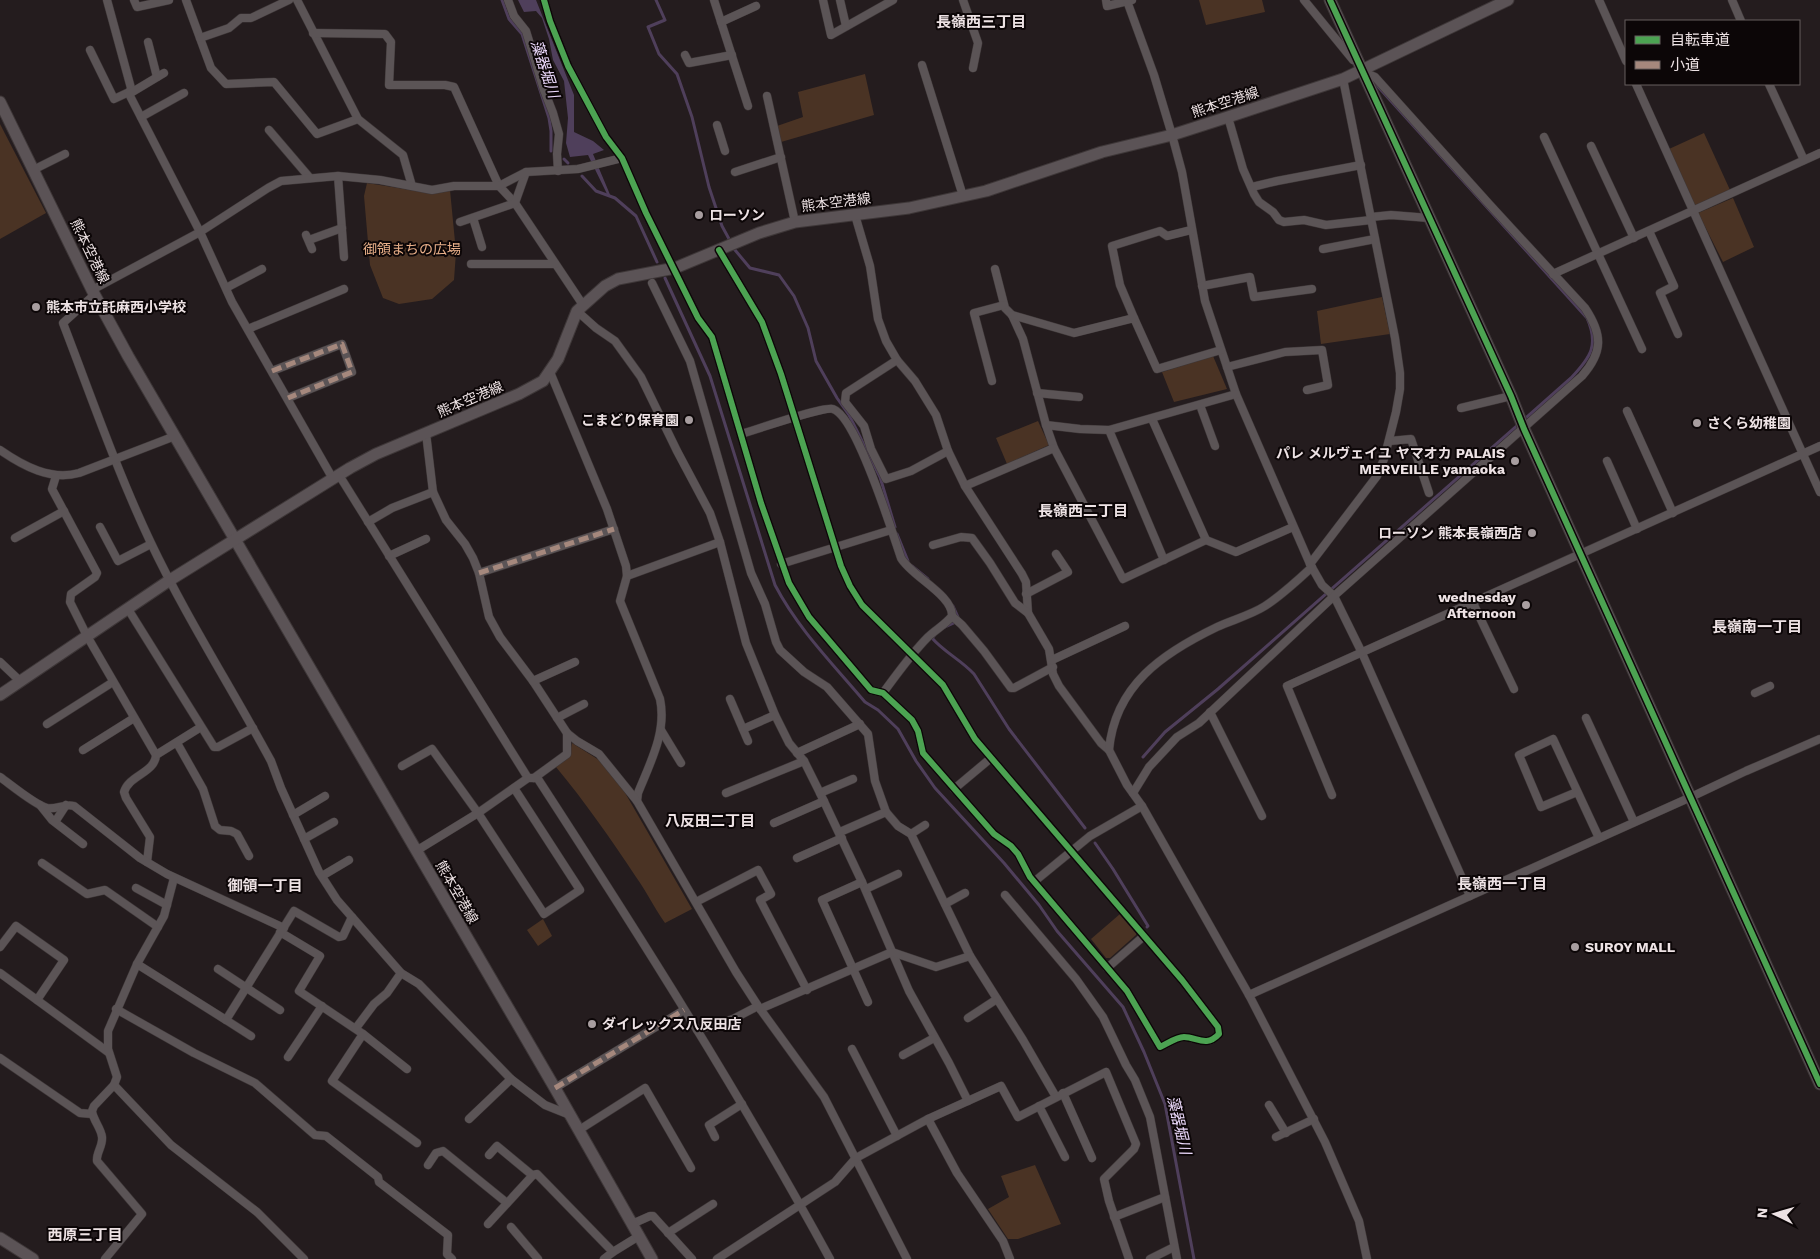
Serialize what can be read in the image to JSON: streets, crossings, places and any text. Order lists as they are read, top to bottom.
{
  "streets": {
    "main road": ["熊本空港線"]
  },
  "districts": [
    "長嶺西三丁目",
    "長嶺西二丁目",
    "長嶺南一丁目",
    "八反田二丁目",
    "長嶺西一丁目",
    "御領一丁目",
    "西原三丁目"
  ],
  "water": ["藻器堀川"],
  "parks": ["御領まちの広場"],
  "places": [
    "ローソン",
    "熊本市立託麻西小学校",
    "こまどり保育園",
    "さくら幼稚園",
    "パレ メルヴェイユ ヤマオカ PALAIS MERVEILLE yamaoka",
    "ローソン 熊本長嶺西店",
    "wednesday Afternoon",
    "SUROY MALL",
    "ダイレックス八反田店"
  ],
  "legend": ["自転車道", "小道"],
  "north": "left"
}
